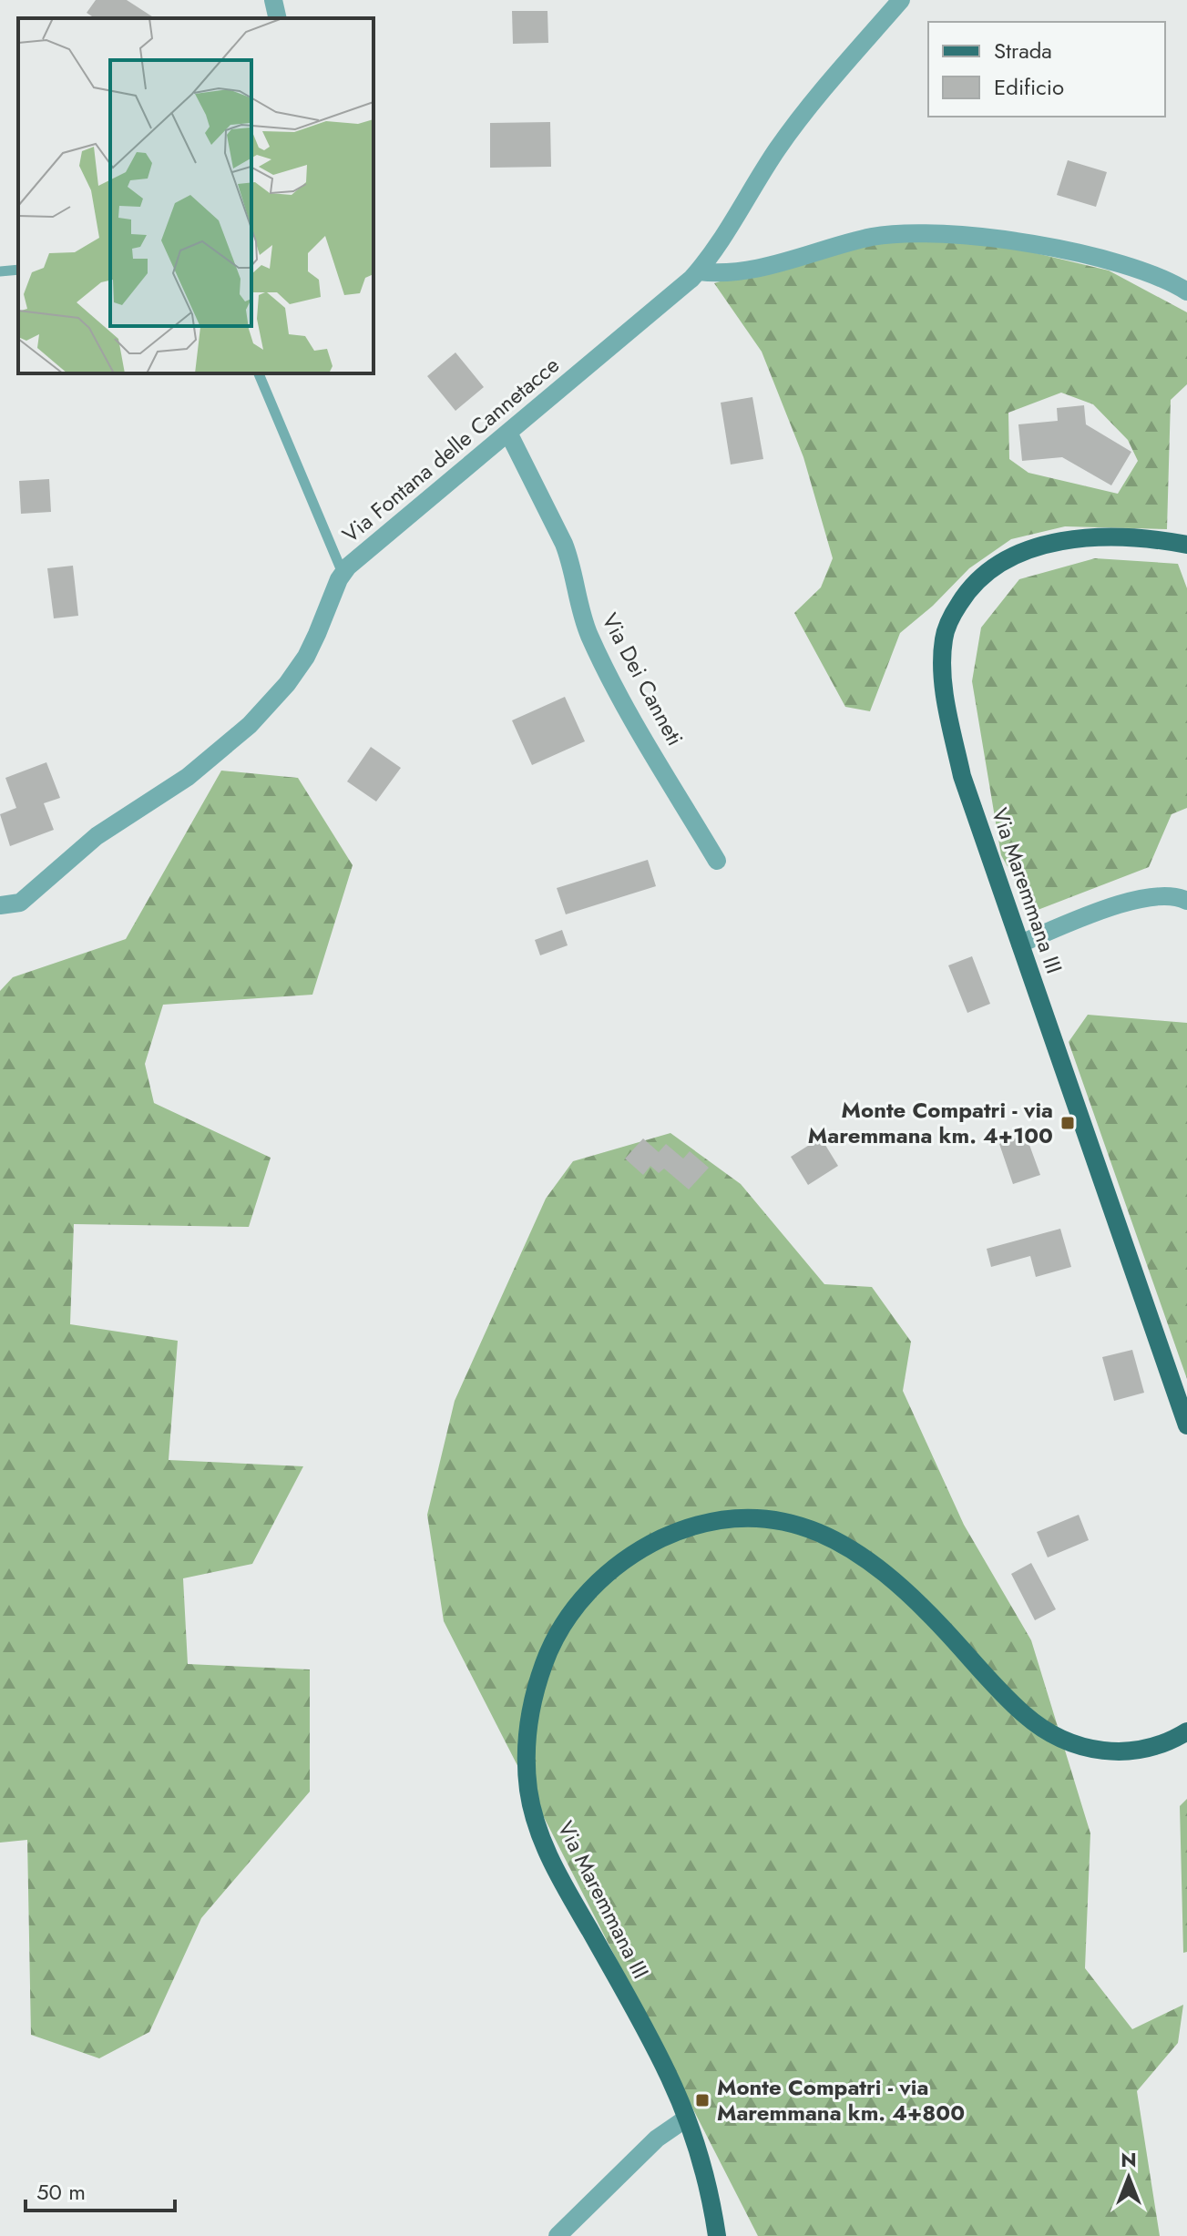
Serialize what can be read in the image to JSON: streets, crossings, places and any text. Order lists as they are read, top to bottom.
{
  "streets": {
    "main road": ["Via Maremmana III"],
    "street": ["Via Fontana delle Cannetacce", "Via Dei Canneti"]
  },
  "crossings": [
    ["Via Fontana delle Cannetacce", "Via Dei Canneti"]
  ],
  "places": {
    "transit": ["Monte Compatri - via Maremmana km. 4+100", "Monte Compatri - via Maremmana km. 4+800"]
  },
  "legend": ["Strada", "Edificio"],
  "scale_bar": "50 m",
  "north": "top"
}
